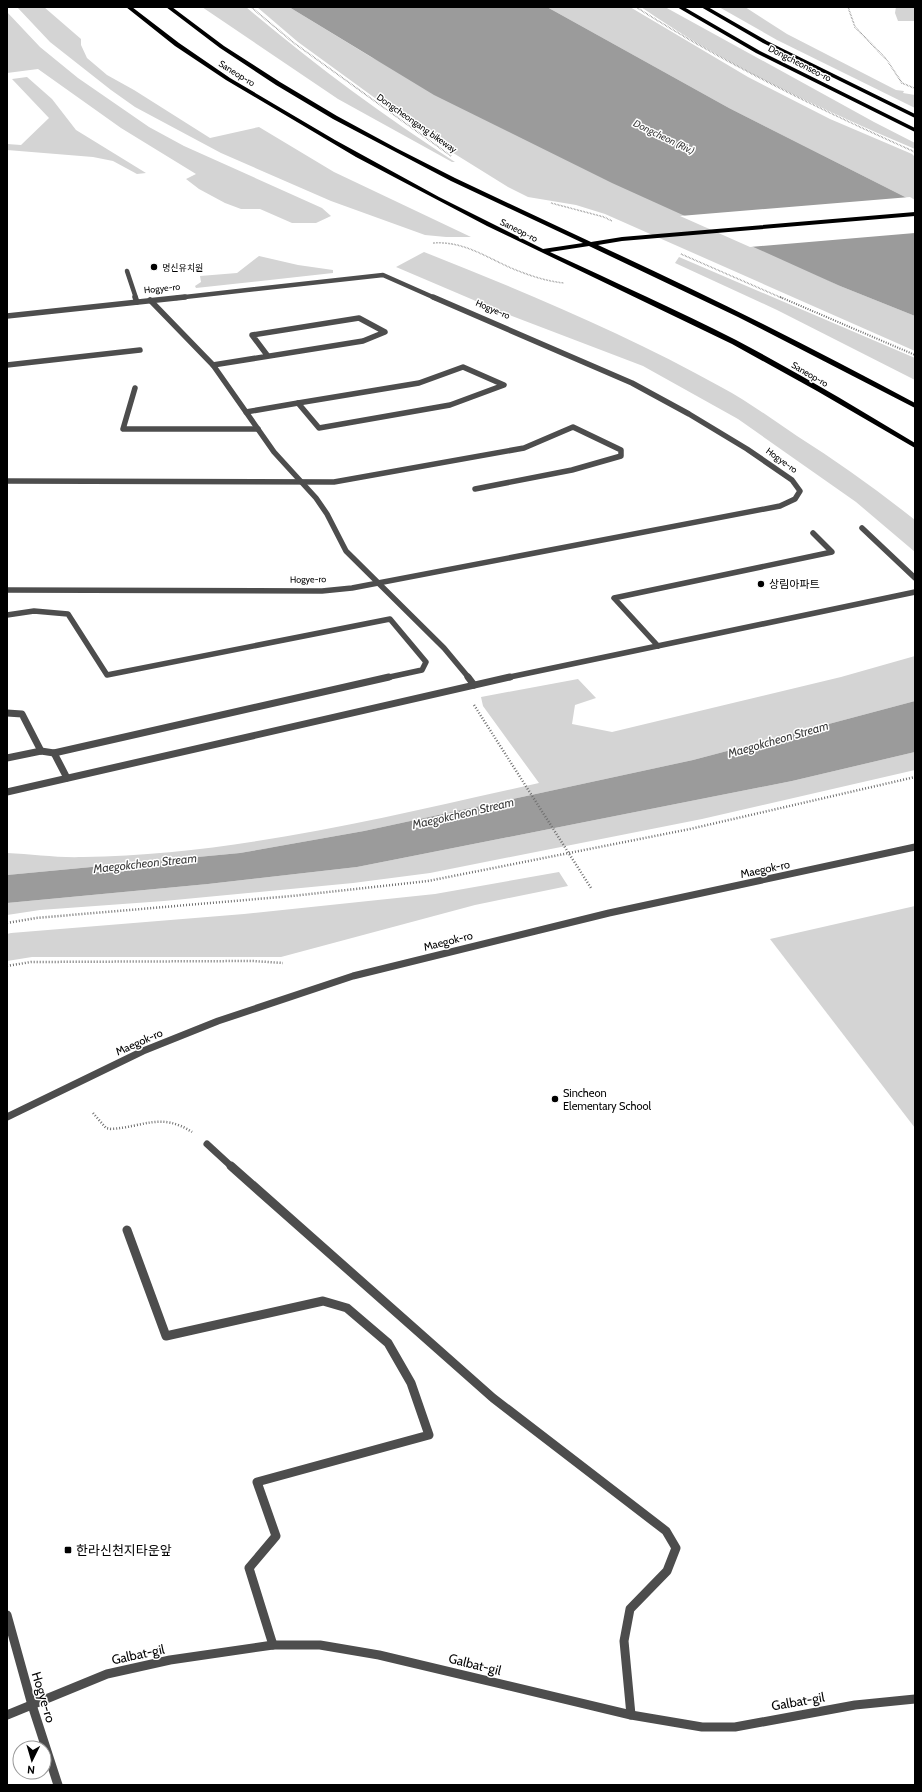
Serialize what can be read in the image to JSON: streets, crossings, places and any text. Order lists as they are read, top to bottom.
{
  "streets": {
    "main road": ["Dongcheonseo-ro", "Saneop-ro"],
    "street": ["Hogye-ro", "Maegok-ro", "Galbat-gil"],
    "path": ["Dongcheongang bikeway"]
  },
  "crossings": [
    ["Hogye-ro", "Galbat-gil"]
  ],
  "water": ["Dongcheon (Riv.)", "Maegokcheon Stream"],
  "places": {
    "other": ["명신유치원", "상림아파트", "Sincheon Elementary School"],
    "transit": ["한라신천지타운앞"]
  },
  "north": "bottom"
}
